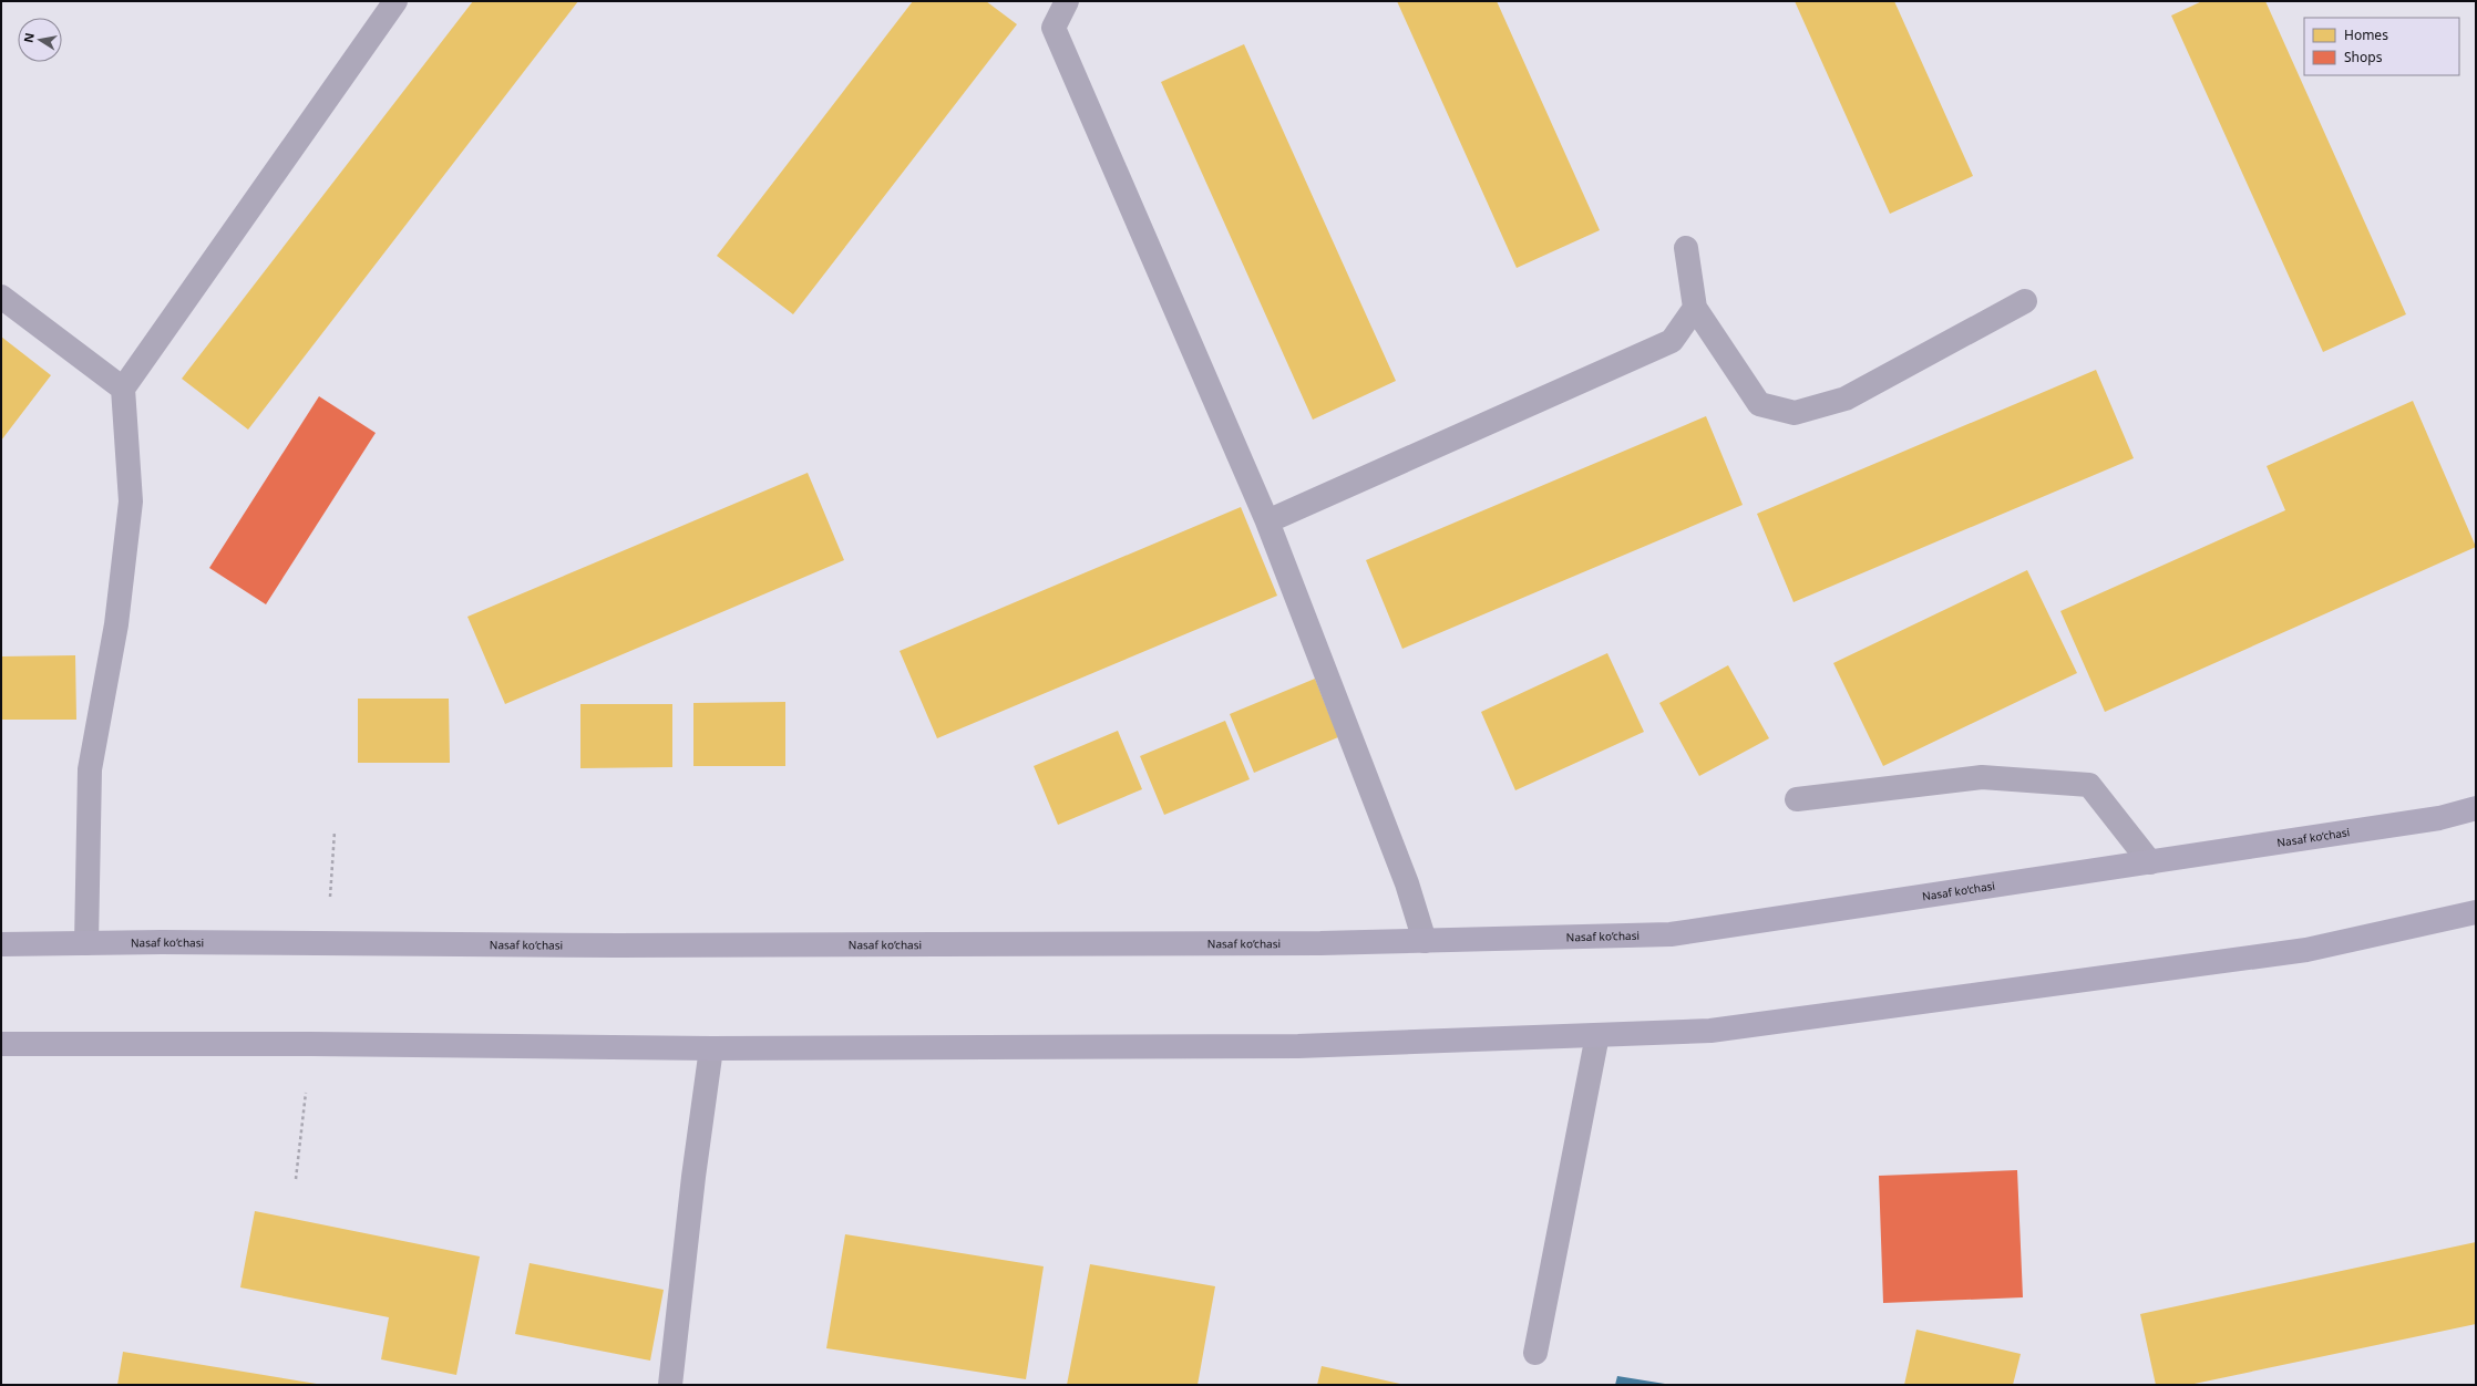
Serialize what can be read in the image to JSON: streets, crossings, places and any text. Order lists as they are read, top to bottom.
{
  "streets": {
    "main road": ["Nasaf ko‘chasi"]
  },
  "legend": ["Homes", "Shops"],
  "north": "left"
}
